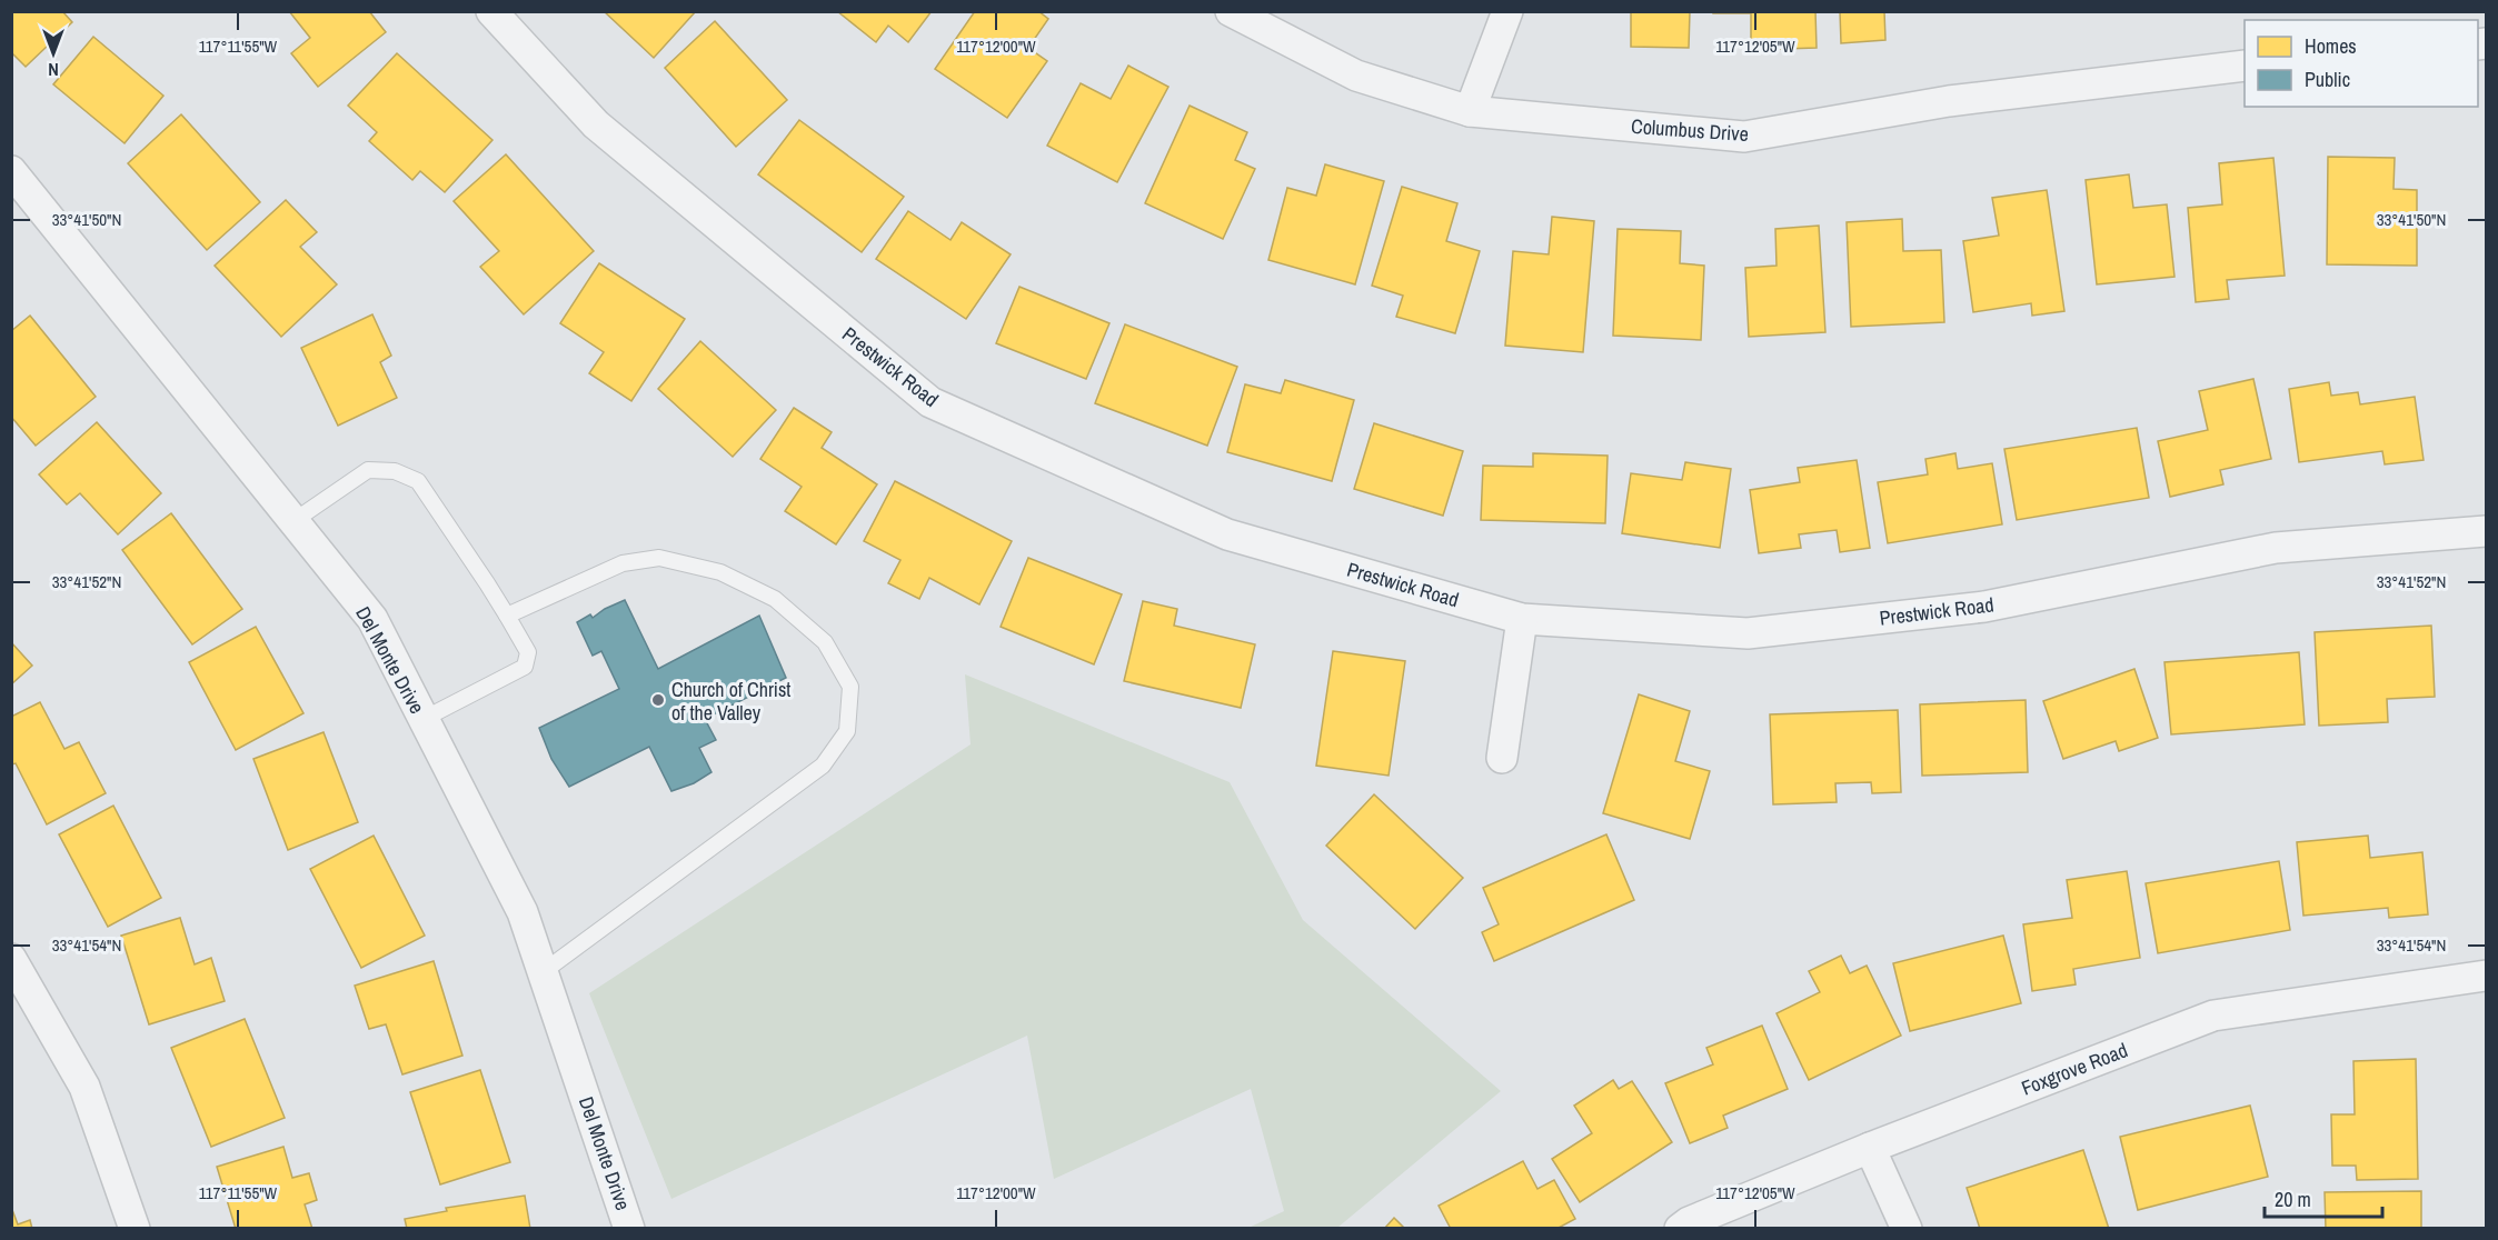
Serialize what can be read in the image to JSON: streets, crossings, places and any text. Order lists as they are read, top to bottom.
{
  "streets": {
    "street": [
      "Columbus Drive",
      "Prestwick Road",
      "Del Monte Drive",
      "Foxgrove Road"
    ]
  },
  "places": ["Church of Christ of the Valley"],
  "legend": ["Homes", "Public"],
  "scale_bar": "20 m",
  "north": "bottom",
  "coordinates": [
    "117°11'55\"W",
    "117°12'00\"W",
    "117°12'05\"W",
    "33°41'50\"N",
    "33°41'52\"N",
    "33°41'54\"N"
  ]
}
